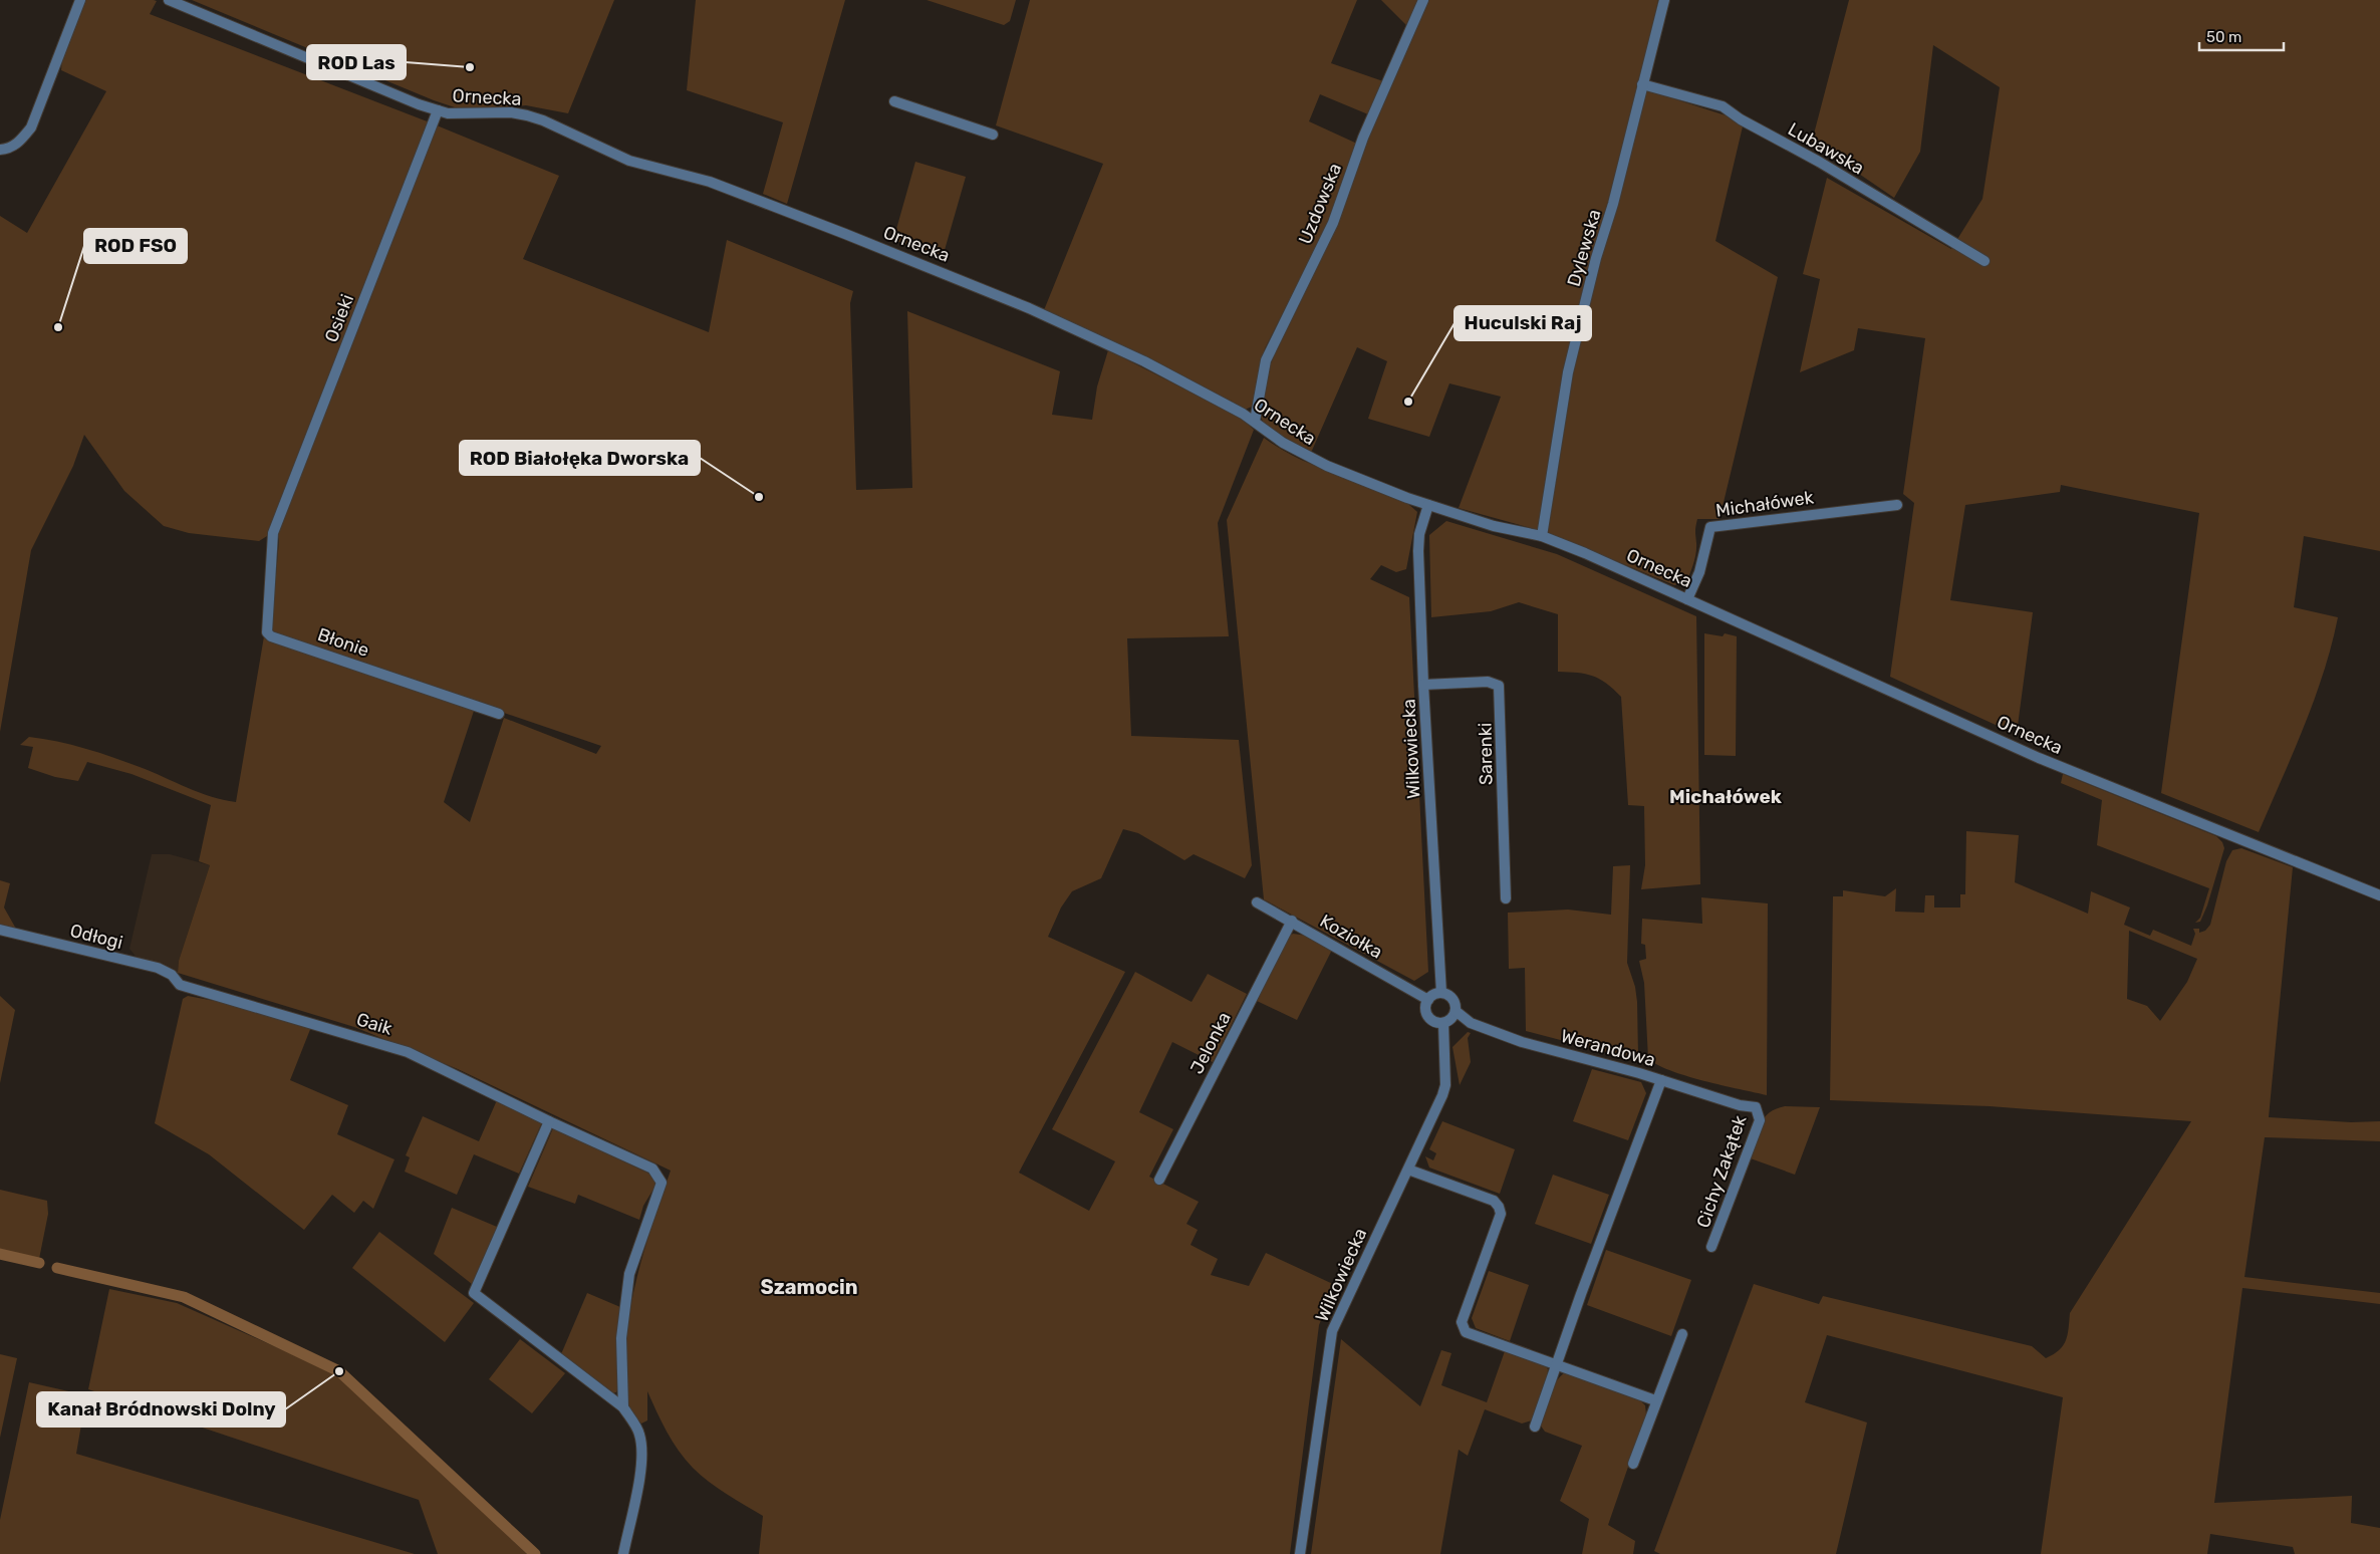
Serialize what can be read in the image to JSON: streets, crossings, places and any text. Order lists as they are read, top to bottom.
{
  "streets": {
    "street": [
      "Ornecka",
      "Lubawska",
      "Uzdowska",
      "Dylewska",
      "Osieki",
      "Michałówek",
      "Błonie",
      "Wilkowiecka",
      "Sarenki",
      "Odłogi",
      "Koziołka",
      "Gaik",
      "Jelonka",
      "Werandowa",
      "Cichy Zakątek"
    ]
  },
  "crossings": [
    ["Ornecka", "Uzdowska"],
    ["Ornecka", "Dylewska"],
    ["Ornecka", "Osieki"],
    ["Ornecka", "Michałówek"],
    ["Ornecka", "Wilkowiecka"],
    ["Lubawska", "Dylewska"],
    ["Osieki", "Błonie"],
    ["Wilkowiecka", "Sarenki"],
    ["Wilkowiecka", "Koziołka"],
    ["Wilkowiecka", "Werandowa"],
    ["Odłogi", "Gaik"],
    ["Koziołka", "Jelonka"],
    ["Koziołka", "Werandowa"],
    ["Werandowa", "Cichy Zakątek"]
  ],
  "districts": ["Michałówek", "Szamocin"],
  "places": [
    "ROD Las",
    "ROD FSO",
    "Huculski Raj",
    "ROD Białołęka Dworska",
    "Kanał Bródnowski Dolny"
  ],
  "scale_bar": "50 m"
}
